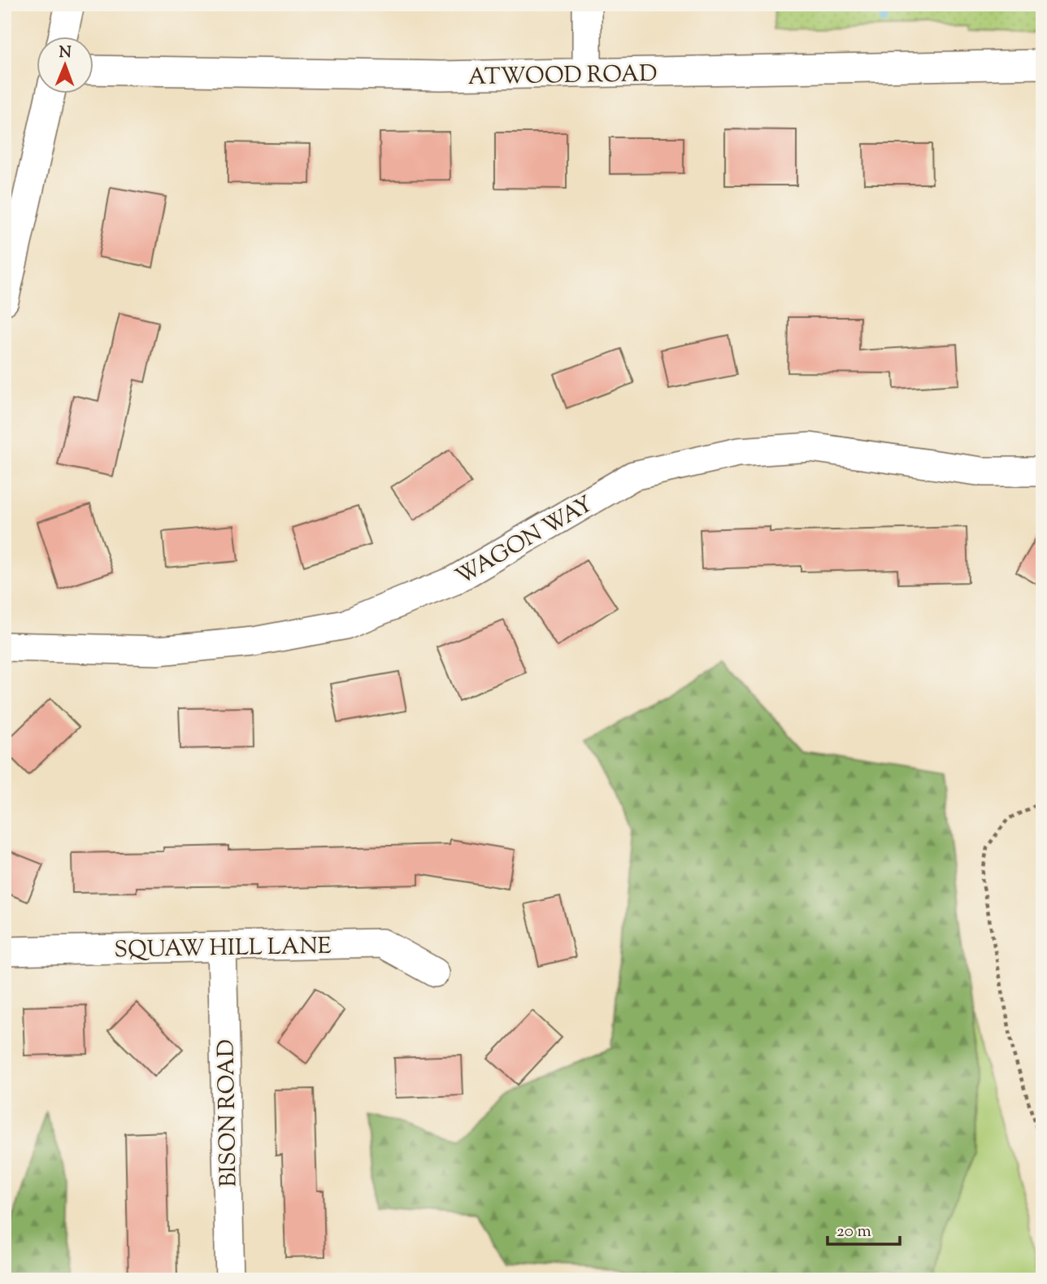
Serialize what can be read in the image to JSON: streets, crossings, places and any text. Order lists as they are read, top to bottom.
{
  "streets": {
    "street": [
      "ATWOOD ROAD",
      "WAGON WAY",
      "SQUAW HILL LANE",
      "BISON ROAD"
    ]
  },
  "crossings": [
    ["SQUAW HILL LANE", "BISON ROAD"]
  ],
  "scale_bar": "20 m",
  "north": "top"
}
